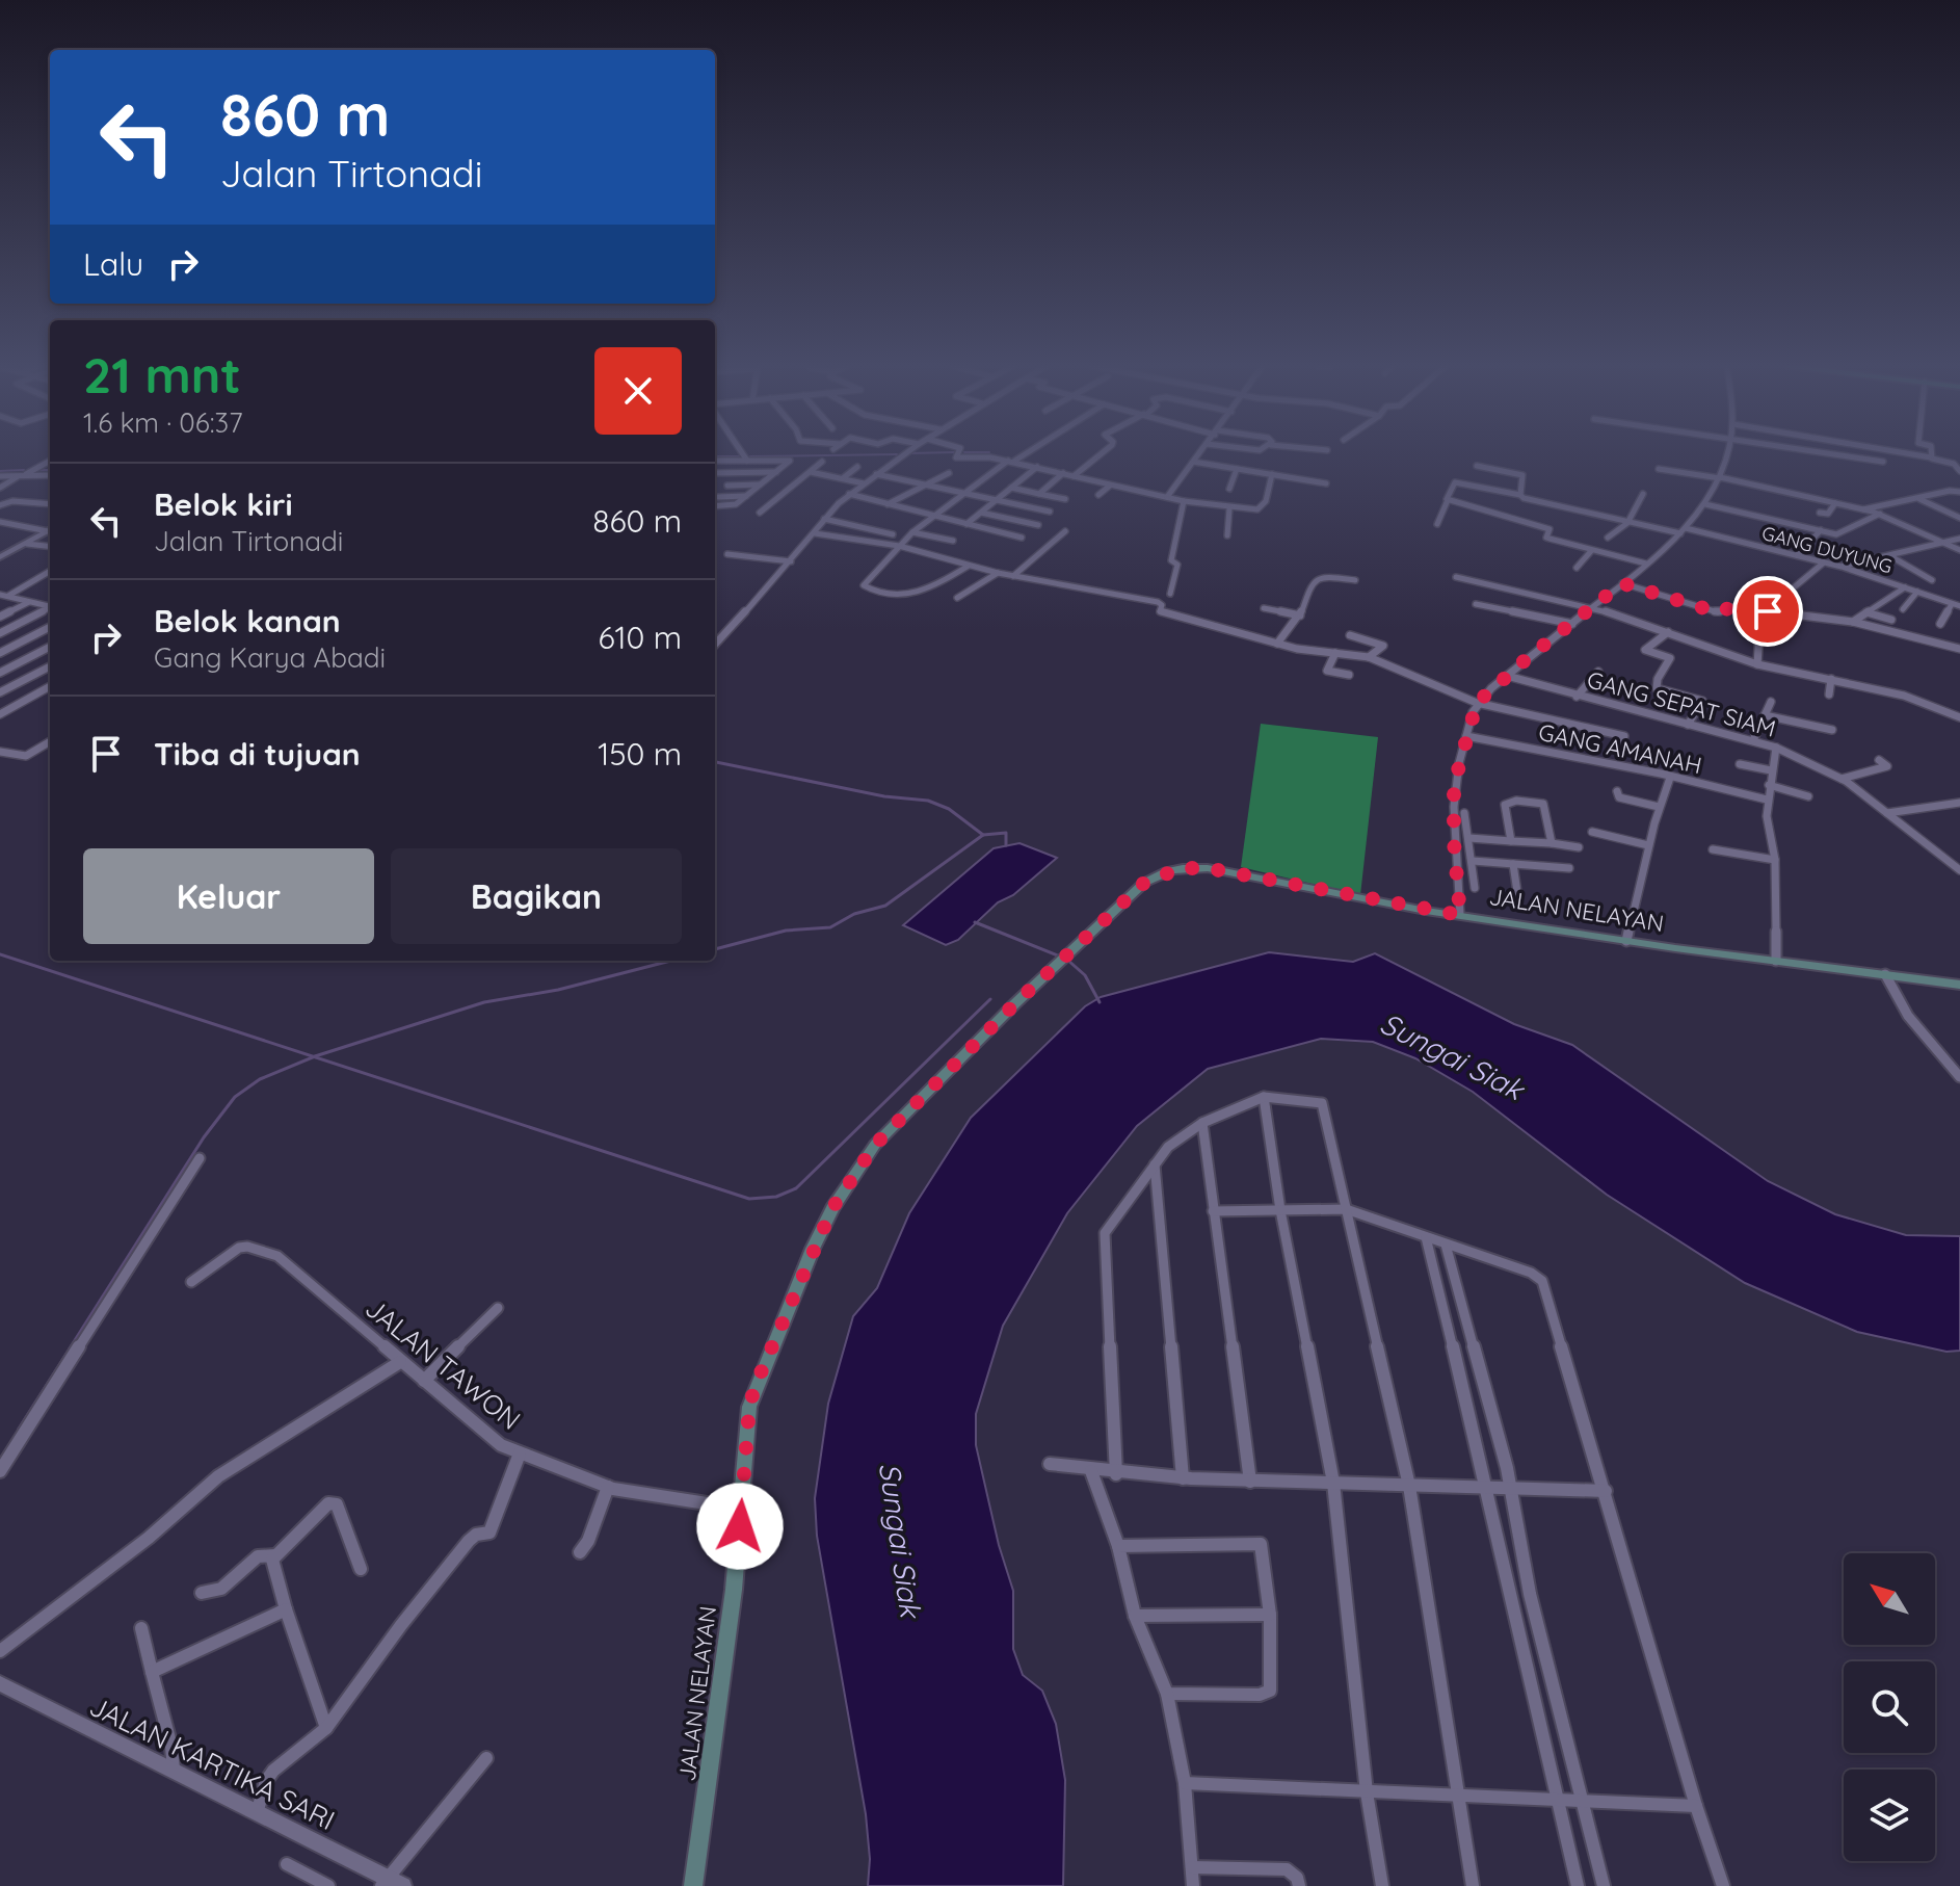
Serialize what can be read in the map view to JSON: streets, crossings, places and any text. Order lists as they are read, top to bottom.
{
  "streets": {
    "main road": ["JALAN NELAYAN"],
    "street": [
      "GANG DUYUNG",
      "GANG SEPAT SIAM",
      "GANG AMANAH",
      "JALAN TAWON",
      "JALAN KARTIKA SARI"
    ]
  },
  "crossings": [
    ["JALAN NELAYAN", "JALAN TAWON"]
  ],
  "water": ["Sungai Siak"],
  "north": "top left",
  "page": {
    "turn": ["860 m", "Jalan Tirtonadi"],
    "then": "Lalu",
    "heading": ["21 mnt", "1.6 km · 06:37"],
    "list": [
      {
        "name": "Belok kiri",
        "note": "Jalan Tirtonadi",
        "value": "860 m"
      },
      {
        "name": "Belok kanan",
        "note": "Gang Karya Abadi",
        "value": "610 m"
      },
      {
        "name": "Tiba di tujuan",
        "value": "150 m"
      }
    ],
    "buttons": ["Keluar", "Bagikan"]
  }
}
